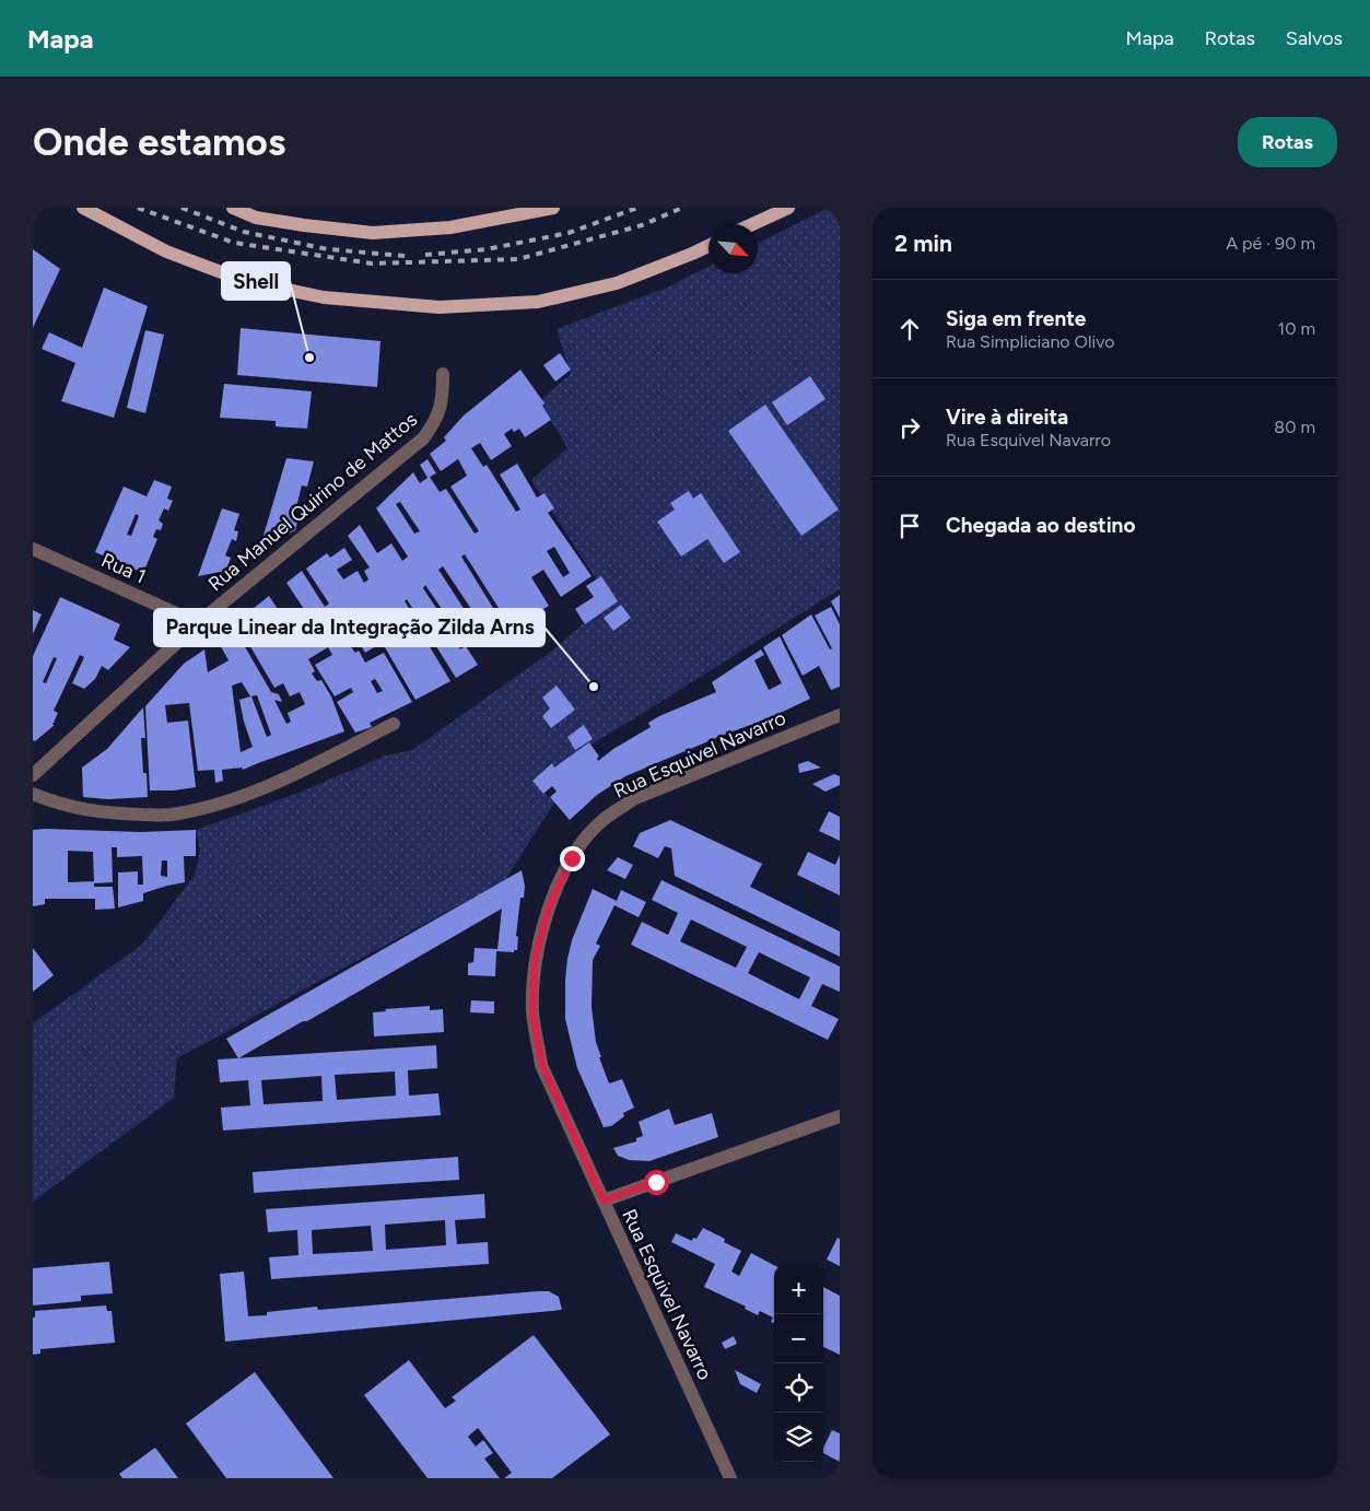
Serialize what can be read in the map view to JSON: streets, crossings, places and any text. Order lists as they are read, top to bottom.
{
  "streets": {
    "street": ["Rua Manuel Quirino de Mattos", "Rua 1", "Rua Esquivel Navarro"]
  },
  "crossings": [
    ["Rua Manuel Quirino de Mattos", "Rua 1"]
  ],
  "places": ["Shell", "Parque Linear da Integração Zilda Arns"],
  "north": "bottom right",
  "page": {
    "header": "Mapa",
    "nav": ["Mapa", "Rotas", "Salvos"],
    "buttons": "Rotas",
    "title": "Onde estamos",
    "heading": ["2 min", "A pé · 90 m"],
    "list": [
      ["Siga em frente", "Rua Simpliciano Olivo", "10 m"],
      ["Vire à direita", "Rua Esquivel Navarro", "80 m"],
      "Chegada ao destino"
    ],
    "map_buttons": ["+", "−"]
  }
}
